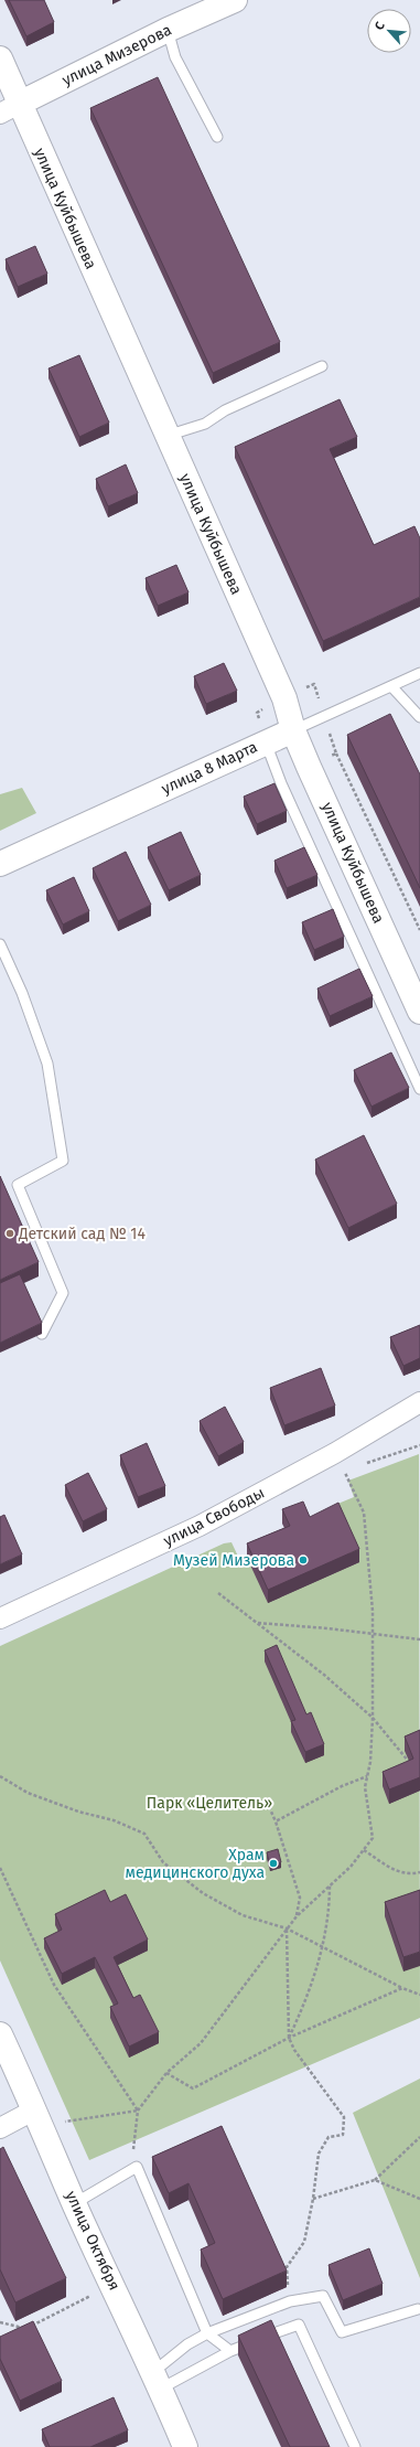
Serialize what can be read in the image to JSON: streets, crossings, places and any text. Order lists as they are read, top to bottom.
{
  "streets": {
    "main road": [
      "улица Мизерова",
      "улица Куйбышева",
      "улица 8 Марта",
      "улица Октября"
    ],
    "street": ["улица Свободы"]
  },
  "crossings": [
    ["улица Мизерова", "улица Куйбышева"],
    ["улица Куйбышева", "улица 8 Марта"]
  ],
  "parks": ["Парк «Целитель»"],
  "places": ["Детский сад № 14", "Музей Мизерова", "Храм медицинского духа"],
  "north": "top left"
}
